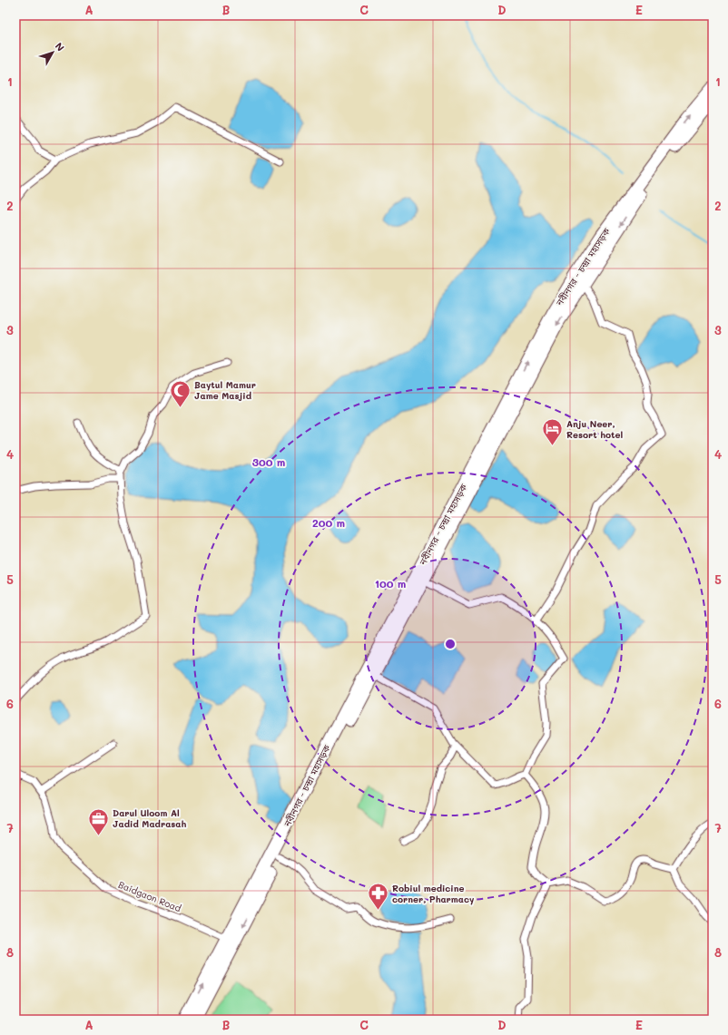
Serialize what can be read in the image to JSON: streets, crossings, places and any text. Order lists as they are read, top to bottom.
{
  "streets": {
    "highway": ["নবীনগর - চন্দ্রা মহাসড়ক"],
    "street": ["Baidgaon Road"]
  },
  "crossings": [
    ["নবীনগর - চন্দ্রা মহাসড়ক", "Baidgaon Road"]
  ],
  "places": {
    "mosque": ["Baytul Mamur Jame Masjid"],
    "hotel": ["Anju Neer, Resort hotel"],
    "office": ["Darul Uloom Al Jadid Madrasah"],
    "pharmacy": ["Robiul medicine corner, Pharmacy"]
  },
  "north": "top right",
  "grid": {
    "columns": [
      "A",
      "B",
      "C",
      "D",
      "E"
    ],
    "rows": [
      "1",
      "2",
      "3",
      "4",
      "5",
      "6",
      "7",
      "8"
    ]
  },
  "rings": ["300 m", "200 m", "100 m"]
}
